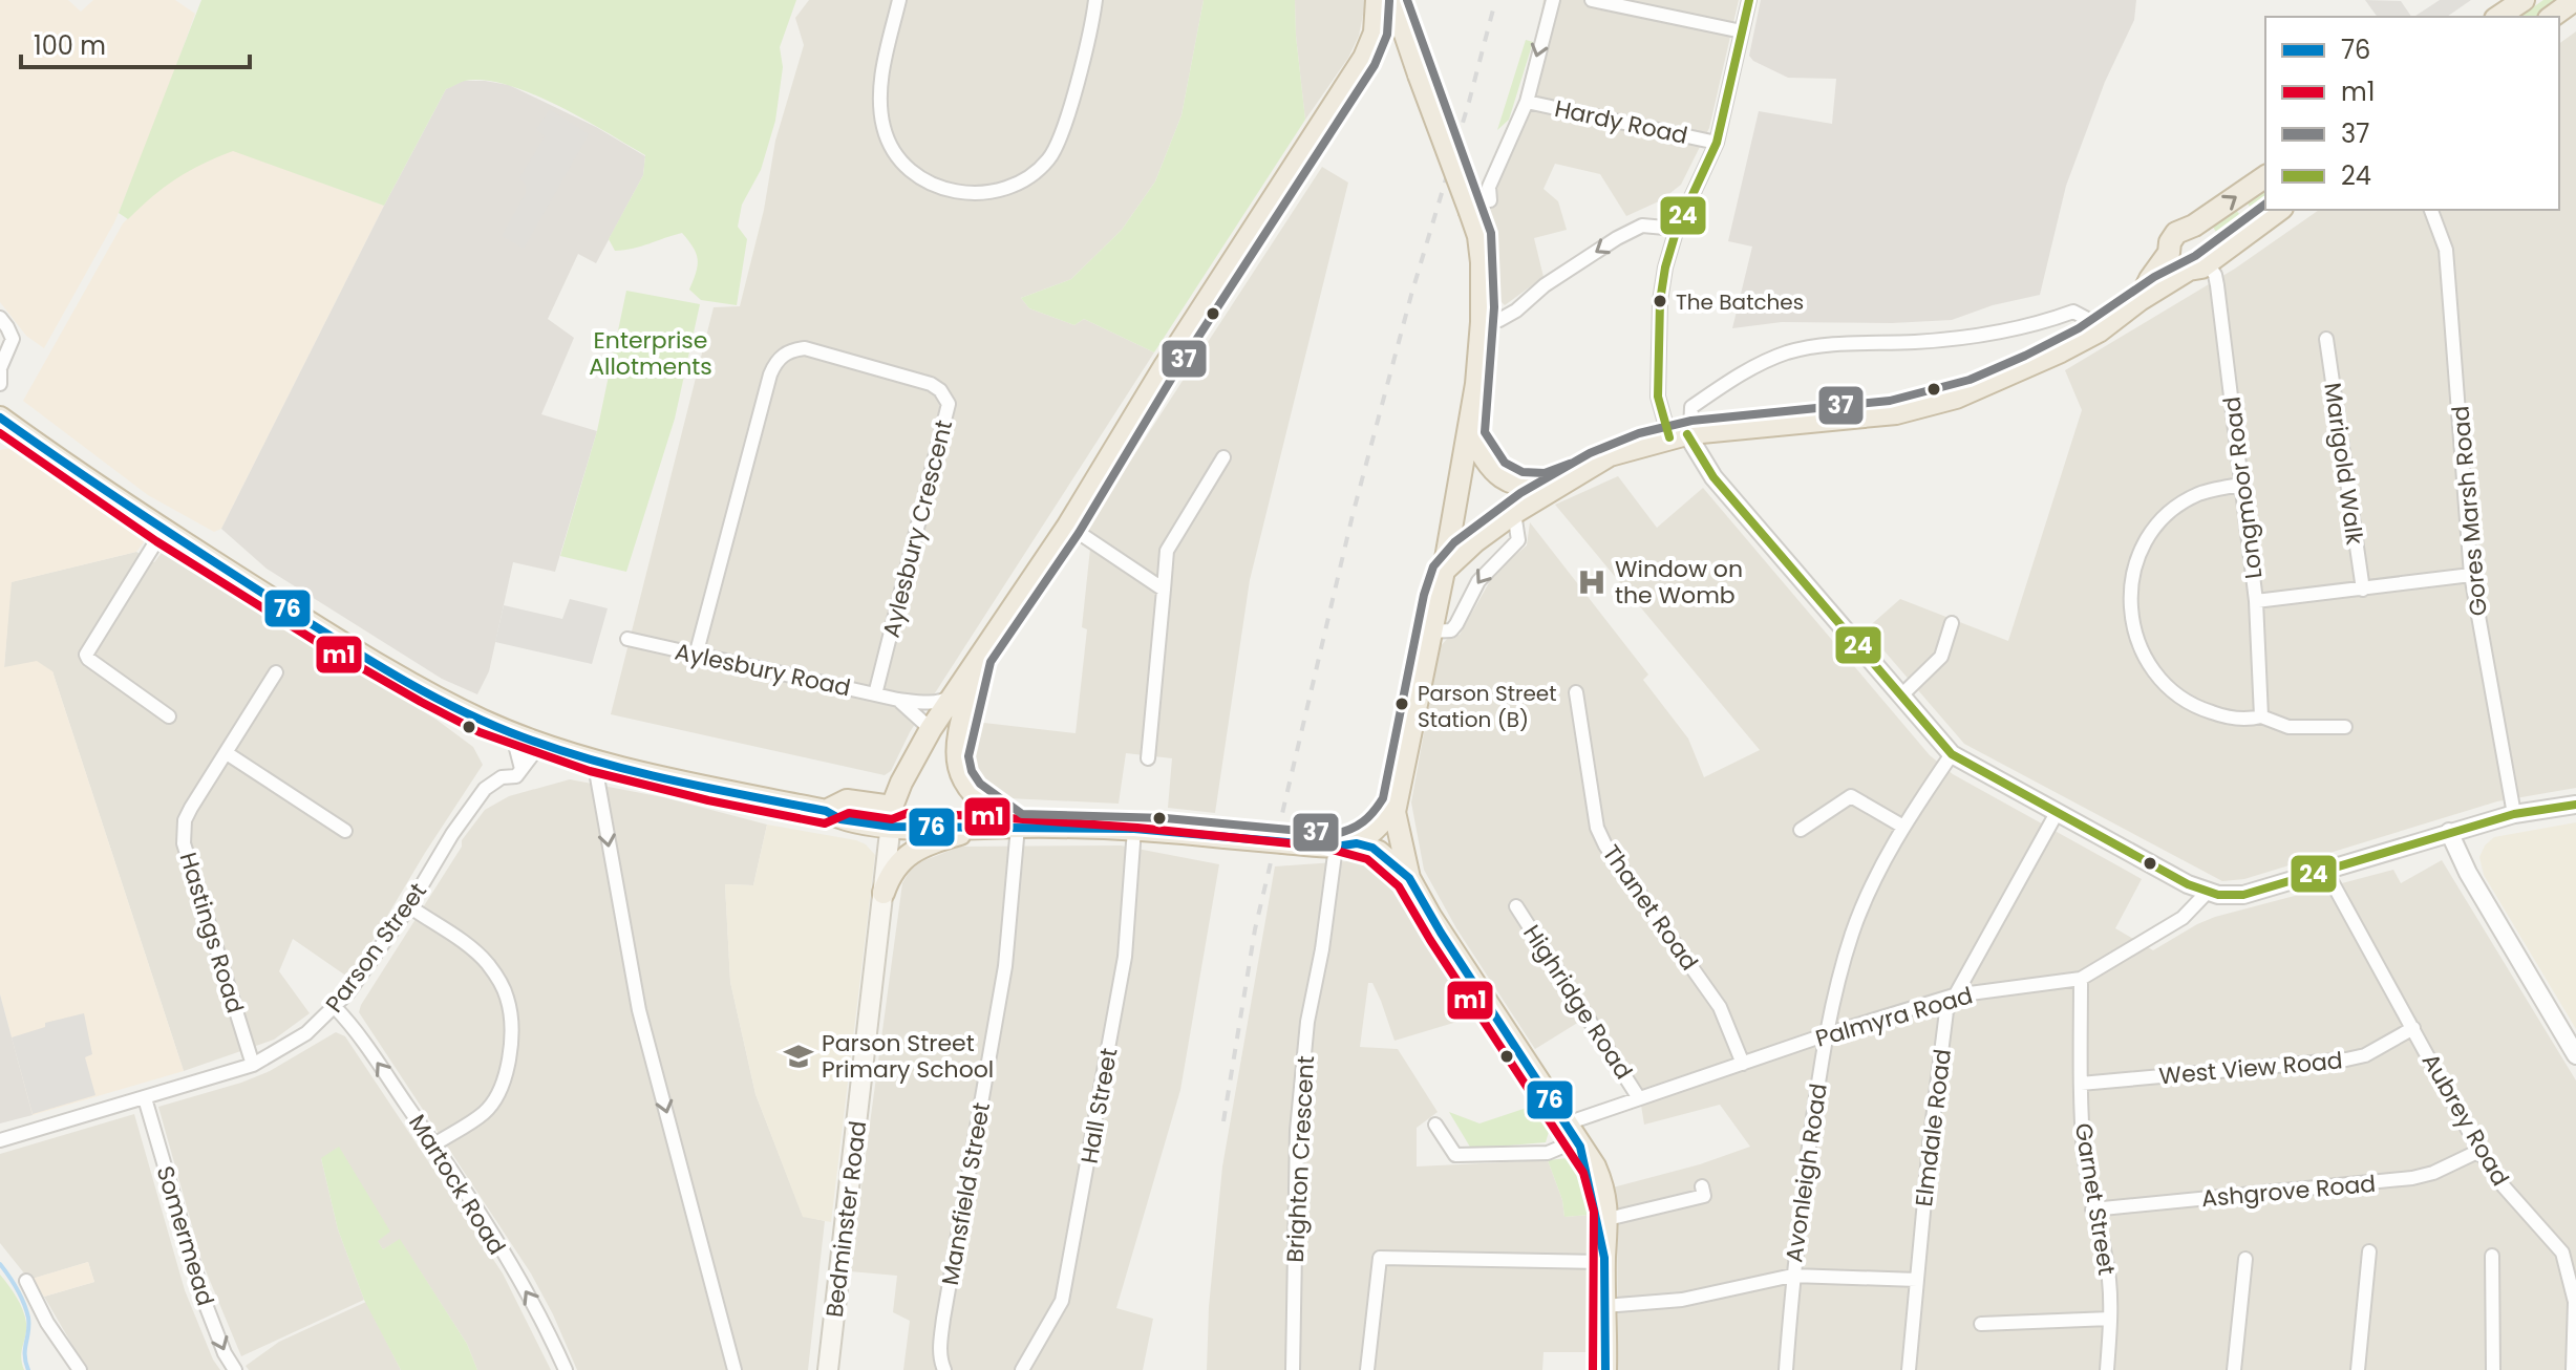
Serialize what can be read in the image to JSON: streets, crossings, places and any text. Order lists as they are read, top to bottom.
{
  "streets": {
    "highway": ["Bedminster Road"],
    "street": [
      "Hardy Road",
      "Marigold Walk",
      "Longmoor Road",
      "Gores Marsh Road",
      "Aylesbury Crescent",
      "Aylesbury Road",
      "Thanet Road",
      "Hastings Road",
      "Parson Street",
      "Highridge Road",
      "Palmyra Road",
      "West View Road",
      "Hall Street",
      "Aubrey Road",
      "Elmdale Road",
      "Brighton Crescent",
      "Avonleigh Road",
      "Martock Road",
      "Ashgrove Road",
      "Mansfield Street",
      "Garnet Street",
      "Somermead"
    ]
  },
  "crossings": [
    ["Aylesbury Crescent", "Aylesbury Road"],
    ["Aylesbury Road", "Bedminster Road"],
    ["Thanet Road", "Palmyra Road"],
    ["Hastings Road", "Parson Street"],
    ["Parson Street", "Martock Road"],
    ["Parson Street", "Somermead"],
    ["Highridge Road", "Palmyra Road"],
    ["Palmyra Road", "Elmdale Road"],
    ["Palmyra Road", "Avonleigh Road"],
    ["Palmyra Road", "Garnet Street"],
    ["West View Road", "Aubrey Road"],
    ["West View Road", "Garnet Street"],
    ["Aubrey Road", "Ashgrove Road"],
    ["Ashgrove Road", "Garnet Street"]
  ],
  "one_way": ["Martock Road", "Somermead"],
  "parks": ["Enterprise Allotments"],
  "places": {
    "other": ["The Batches", "Parson Street Station (B)"],
    "hospital": ["Window on the Womb"],
    "school or university": ["Parson Street Primary School"]
  },
  "lines": [
    "transit line 37",
    "transit line 24",
    "transit line 76",
    "transit line m1"
  ],
  "legend": [
    "76",
    "m1",
    "37",
    "24"
  ],
  "scale_bar": "100 m"
}
